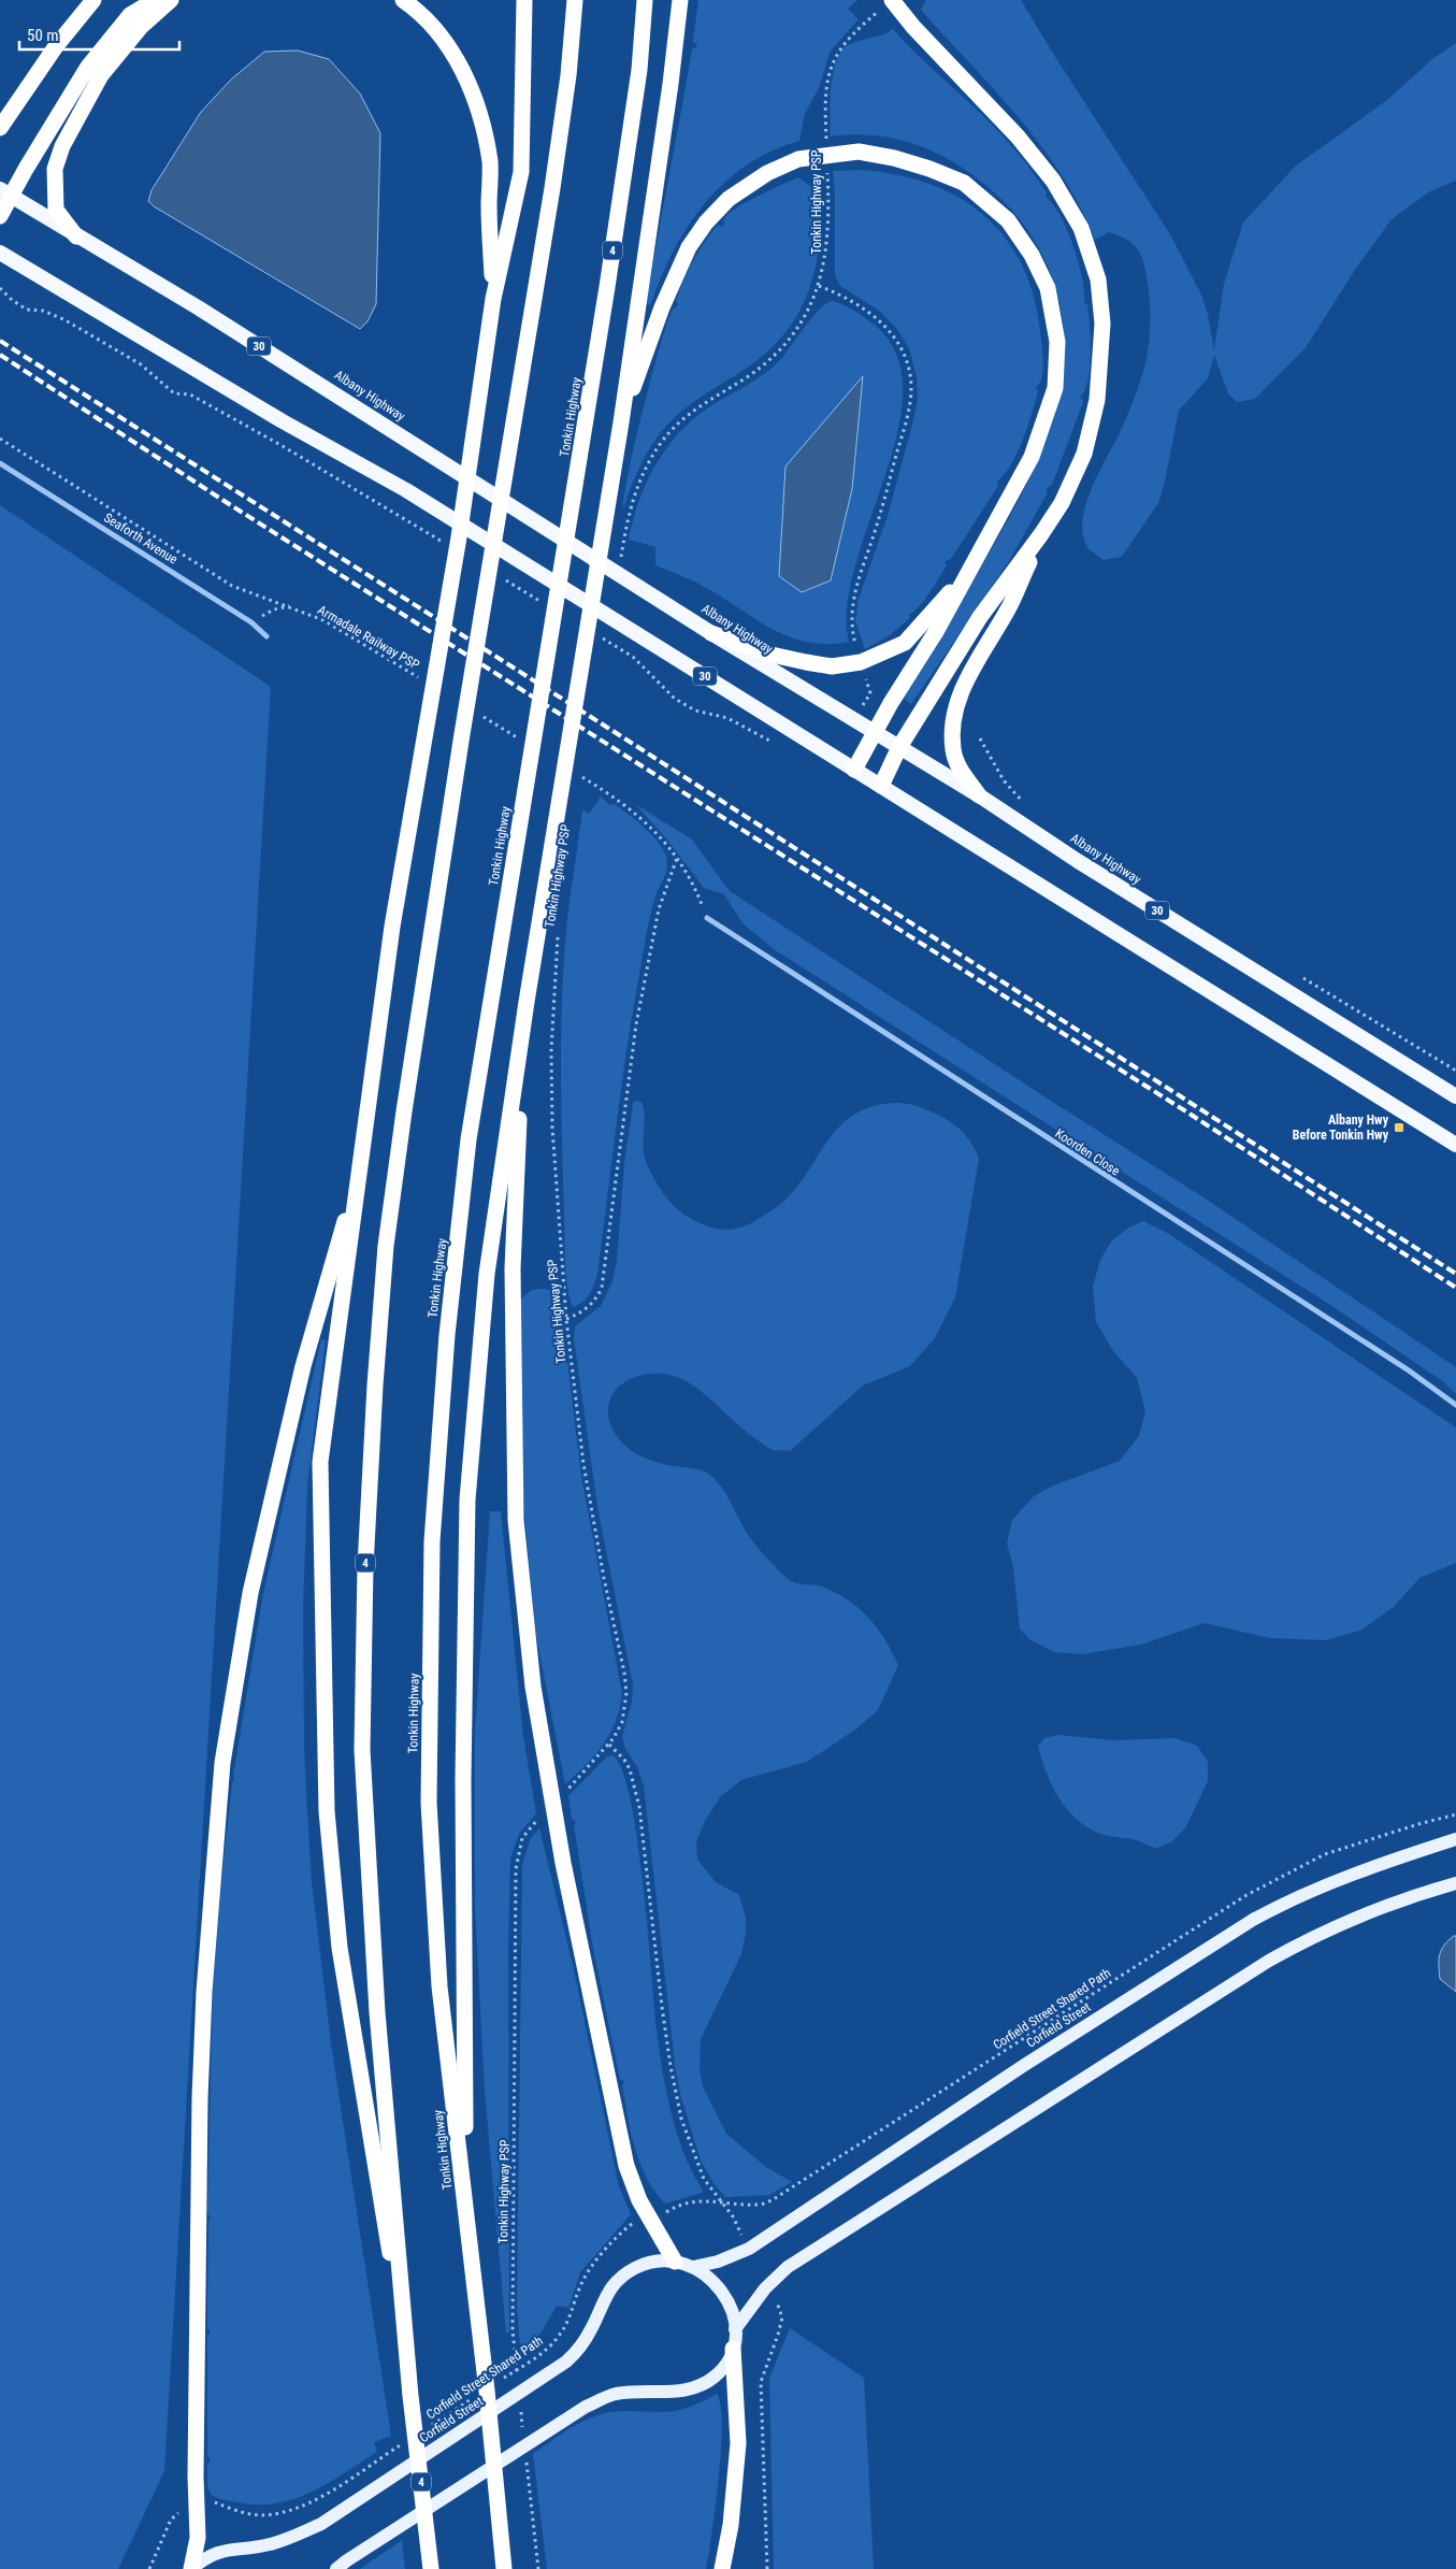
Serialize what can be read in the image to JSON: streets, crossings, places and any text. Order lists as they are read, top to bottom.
{
  "streets": {
    "highway": [
      "4",
      "30",
      "Albany Highway",
      "Tonkin Highway"
    ],
    "main road": ["Corfield Street"],
    "street": ["Seaforth Avenue", "Koorden Close"],
    "path": ["Tonkin Highway PSP", "Armadale Railway PSP", "Corfield Street Shared Path"]
  },
  "places": {
    "transit": ["Albany Hwy Before Tonkin Hwy"]
  },
  "scale_bar": "50 m"
}
